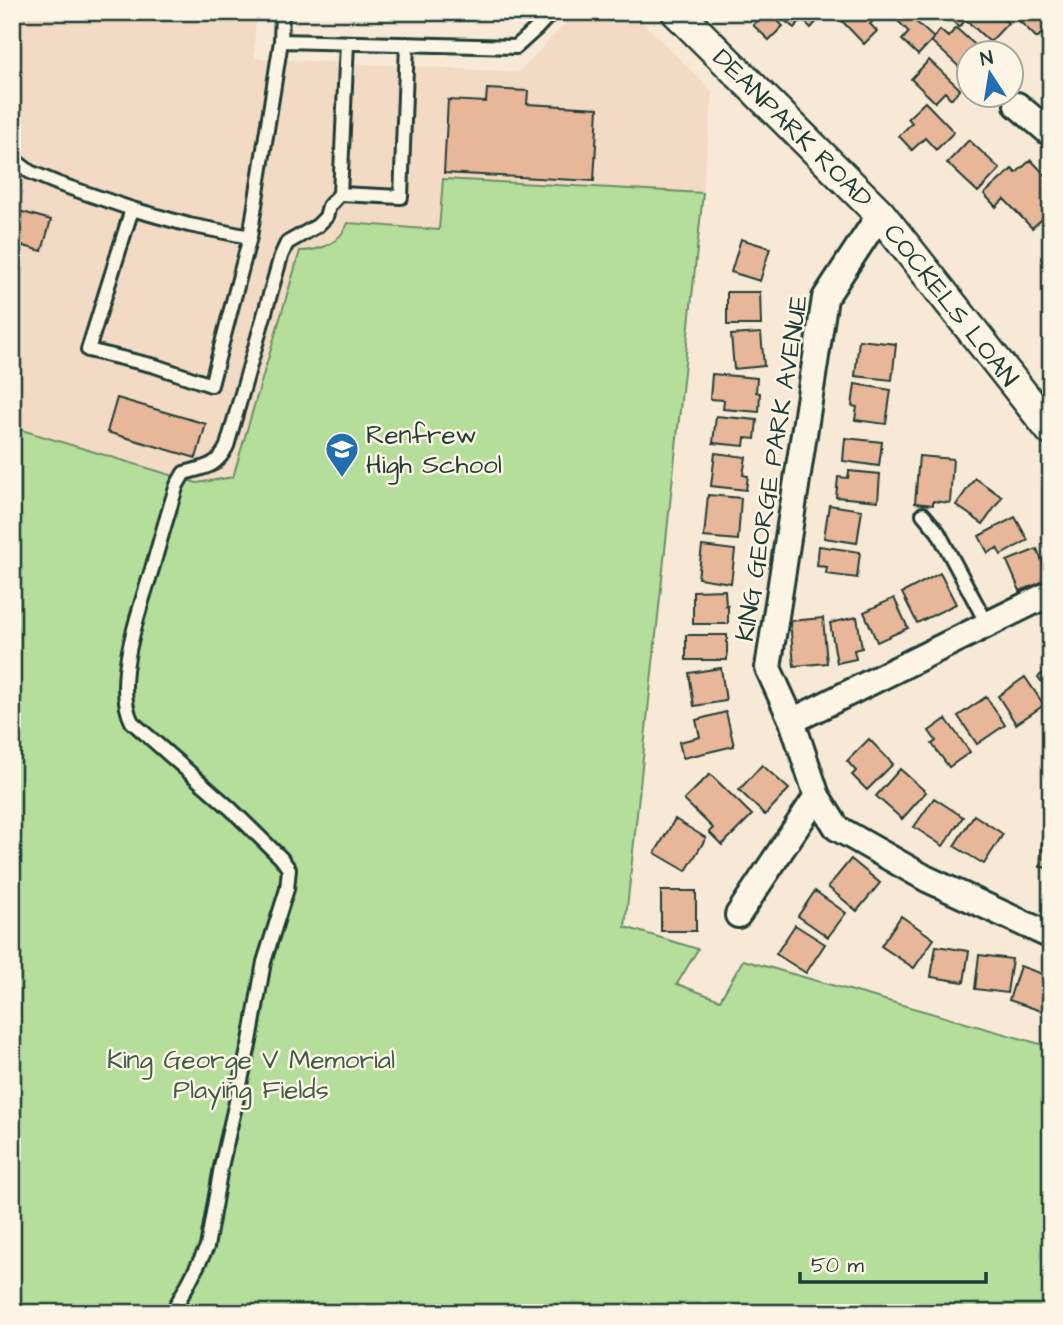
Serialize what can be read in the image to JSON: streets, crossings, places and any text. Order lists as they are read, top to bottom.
{
  "streets": {
    "street": ["DEANPARK ROAD", "COCKELS LOAN", "KING GEORGE PARK AVENUE"]
  },
  "crossings": [
    ["DEANPARK ROAD", "COCKELS LOAN"],
    ["DEANPARK ROAD", "KING GEORGE PARK AVENUE"],
    ["COCKELS LOAN", "KING GEORGE PARK AVENUE"]
  ],
  "parks": ["King George V Memorial Playing Fields"],
  "places": {
    "school or university": ["Renfrew High School"]
  },
  "scale_bar": "50 m",
  "north": "top"
}
